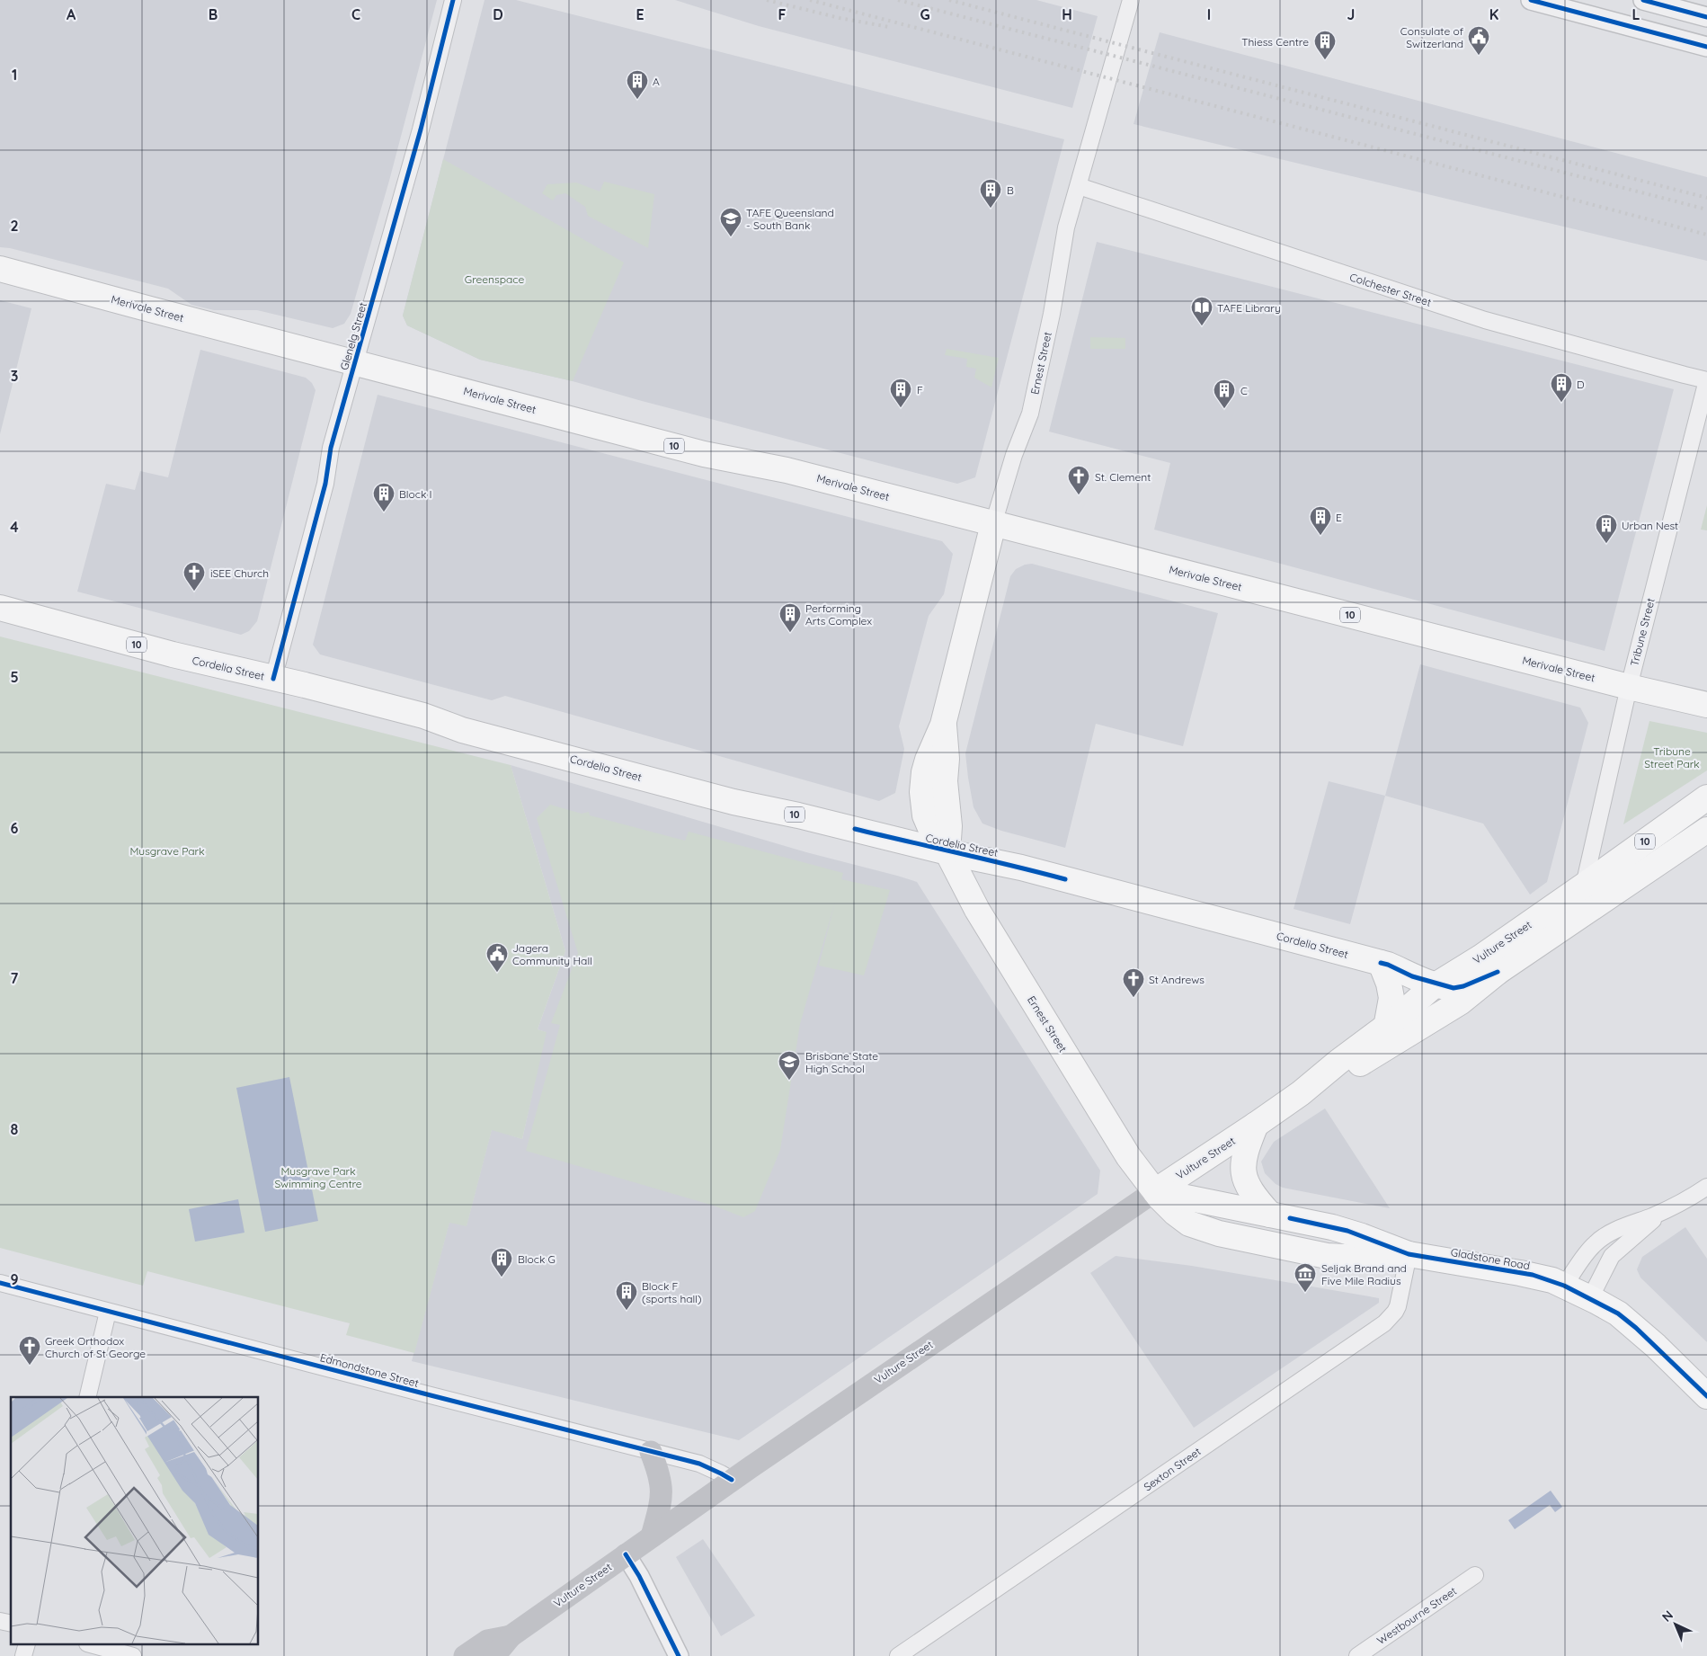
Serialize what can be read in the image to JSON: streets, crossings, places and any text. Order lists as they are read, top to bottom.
{
  "streets": {
    "main road": [
      "Merivale Street",
      "Ernest Street",
      "10",
      "Cordelia Street",
      "Vulture Street",
      "Gladstone Road"
    ],
    "street": [
      "Colchester Street",
      "Glenelg Street",
      "Tribune Street",
      "Edmondstone Street",
      "Sexton Street",
      "Westbourne Street"
    ]
  },
  "crossings": [
    ["Colchester Street", "Ernest Street"],
    ["Colchester Street", "Tribune Street"],
    ["Merivale Street", "Glenelg Street"],
    ["Merivale Street", "Ernest Street"],
    ["Merivale Street", "Tribune Street"],
    ["Glenelg Street", "Cordelia Street"],
    ["Ernest Street", "Cordelia Street"],
    ["Ernest Street", "Vulture Street"],
    ["Ernest Street", "Gladstone Road"],
    ["Tribune Street", "Vulture Street"],
    ["Cordelia Street", "Vulture Street"],
    ["Vulture Street", "Gladstone Road"],
    ["Vulture Street", "Edmondstone Street"],
    ["Gladstone Road", "Sexton Street"]
  ],
  "parks": [
    "Greenspace",
    "Tribune Street Park",
    "Musgrave Park",
    "Musgrave Park Swimming Centre"
  ],
  "places": {
    "public building": ["Consulate of Switzerland", "Jagera Community Hall"],
    "building": [
      "Thiess Centre",
      "A",
      "B",
      "D",
      "F",
      "C",
      "Block I",
      "E",
      "Urban Nest",
      "Performing Arts Complex",
      "Block G",
      "Block F (sports hall)"
    ],
    "school or university": ["TAFE Queensland - South Bank", "Brisbane State High School"],
    "library": ["TAFE Library"],
    "church": [
      "St. Clement",
      "iSEE Church",
      "St Andrews",
      "Greek Orthodox Church of St George"
    ],
    "museum": ["Seljak Brand and Five Mile Radius"]
  },
  "north": "top left",
  "grid": {
    "columns": [
      "A",
      "B",
      "C",
      "D",
      "E",
      "F",
      "G",
      "H",
      "I",
      "J",
      "K",
      "L"
    ],
    "rows": [
      "1",
      "2",
      "3",
      "4",
      "5",
      "6",
      "7",
      "8",
      "9"
    ]
  }
}
